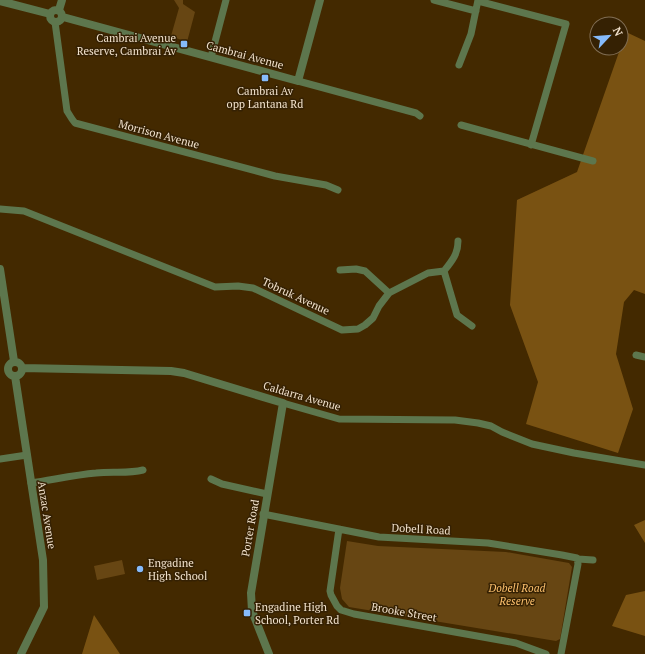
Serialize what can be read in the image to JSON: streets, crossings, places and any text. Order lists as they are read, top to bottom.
{
  "streets": {
    "street": [
      "Cambrai Avenue",
      "Morrison Avenue",
      "Tobruk Avenue",
      "Caldarra Avenue",
      "Anzac Avenue",
      "Porter Road",
      "Dobell Road",
      "Brooke Street"
    ]
  },
  "crossings": [
    ["Cambrai Avenue", "Morrison Avenue"],
    ["Caldarra Avenue", "Anzac Avenue"],
    ["Caldarra Avenue", "Porter Road"],
    ["Porter Road", "Dobell Road"],
    ["Dobell Road", "Brooke Street"]
  ],
  "parks": ["Dobell Road Reserve"],
  "places": {
    "transit": ["Cambrai Avenue Reserve, Cambrai Av", "Cambrai Av opp Lantana Rd", "Engadine High School, Porter Rd"],
    "other": ["Engadine High School"]
  },
  "north": "top right"
}
